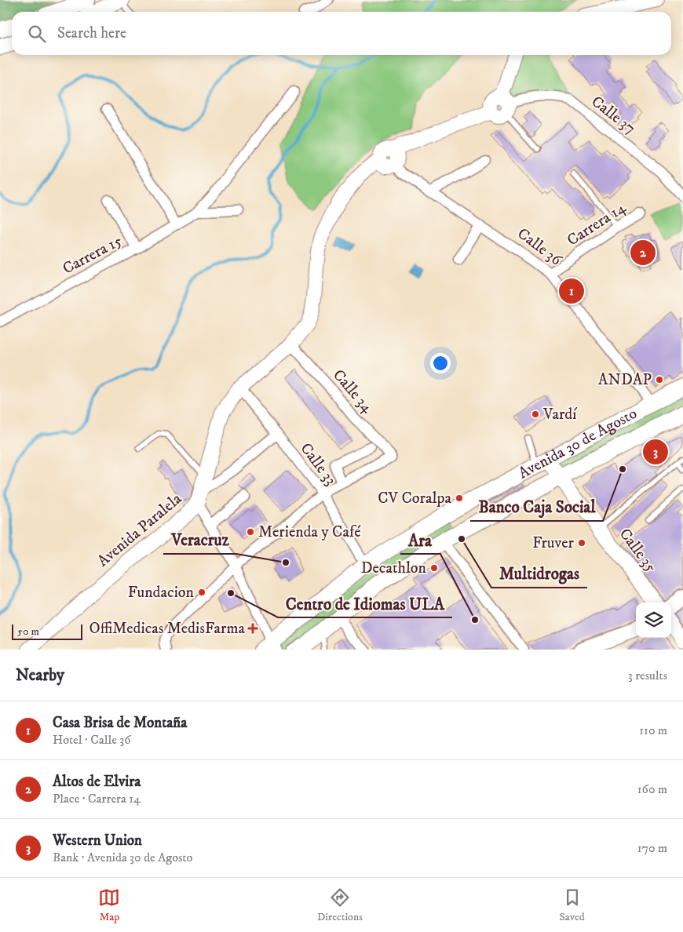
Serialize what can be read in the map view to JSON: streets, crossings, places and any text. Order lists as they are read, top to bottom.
{
  "streets": {
    "main road": ["Avenida 30 de Agosto", "Avenida Paralela", "Calle 35"],
    "street": [
      "Calle 37",
      "Carrera 14",
      "Calle 36",
      "Carrera 15",
      "Calle 34",
      "Calle 33"
    ]
  },
  "crossings": [
    ["Carrera 14", "Calle 36"],
    ["Calle 36", "Avenida 30 de Agosto"],
    ["Calle 36", "Avenida Paralela"],
    ["Calle 34", "Avenida Paralela"],
    ["Avenida 30 de Agosto", "Calle 33"],
    ["Avenida 30 de Agosto", "Calle 35"],
    ["Calle 33", "Avenida Paralela"]
  ],
  "places": {
    "other": [
      "ANDAP",
      "Vardí",
      "Banco Caja Social",
      "CV Coralpa",
      "Merienda y Café",
      "Multidrogas",
      "Fruver",
      "Veracruz",
      "Decathlon",
      "Fundacion",
      "Centro de Idiomas ULA",
      "Ara"
    ],
    "health": ["OffiMedicas MedisFarma"]
  },
  "scale_bar": "50 m",
  "page": {
    "search": "Search here",
    "pins": ["2", "1", "3"],
    "scale": "50 m",
    "heading": ["Nearby", "3 results"],
    "list": [
      {
        "mark": "1",
        "name": "Casa Brisa de Montaña",
        "note": "Hotel · Calle 36",
        "value": "110 m"
      },
      {
        "mark": "2",
        "name": "Altos de Elvira",
        "note": "Place · Carrera 14",
        "value": "160 m"
      },
      {
        "mark": "3",
        "name": "Western Union",
        "note": "Bank · Avenida 30 de Agosto",
        "value": "170 m"
      }
    ],
    "nav": ["Map", "Directions", "Saved"]
  }
}
